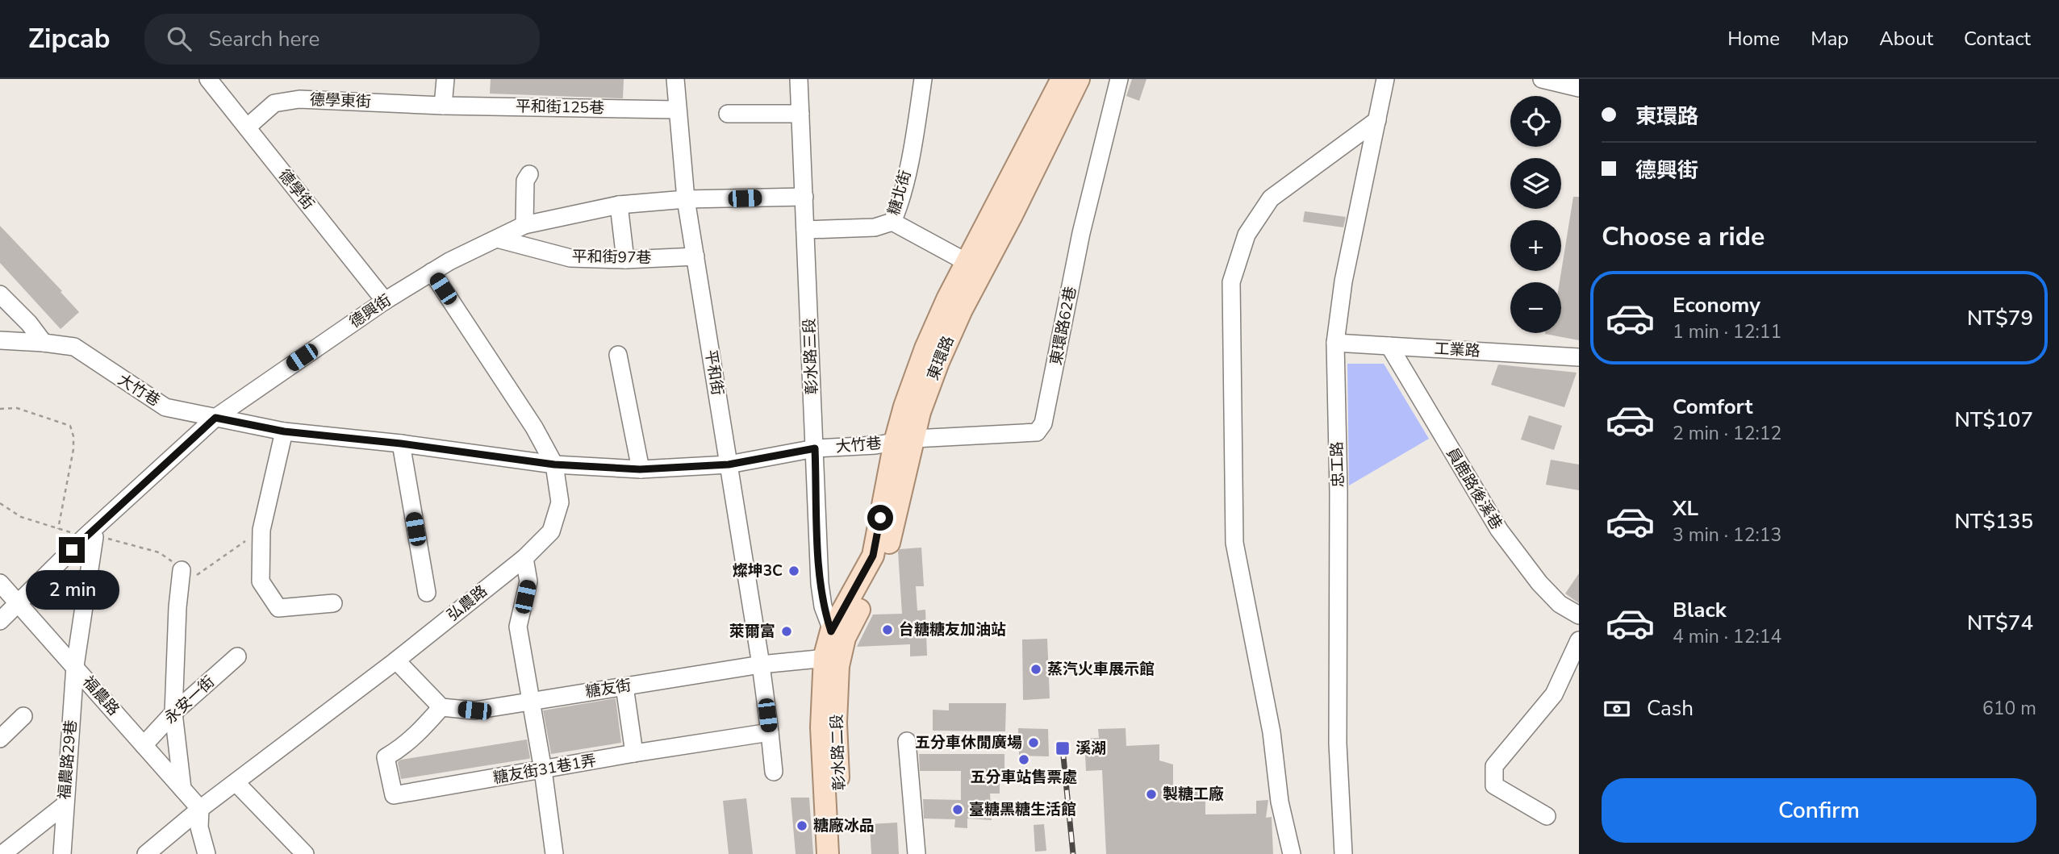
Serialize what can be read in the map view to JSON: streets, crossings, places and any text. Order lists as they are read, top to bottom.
{
  "streets": {
    "main road": ["彰水路三段", "東環路", "彰水路二段"],
    "street": [
      "德學東街",
      "平和街125巷",
      "德學街",
      "糖北街",
      "平和街97巷",
      "德興街",
      "東環路62巷",
      "工業路",
      "平和街",
      "大竹巷",
      "忠工路",
      "員鹿路後溪巷",
      "弘農路",
      "糖友街",
      "福農路",
      "永安一街",
      "福農路29巷",
      "糖友街31巷1弄"
    ]
  },
  "crossings": [
    ["德學東街", "平和街125巷"],
    ["德學東街", "德學街"],
    ["平和街125巷", "平和街"],
    ["德學街", "德興街"],
    ["糖北街", "彰水路三段"],
    ["平和街97巷", "德興街"],
    ["平和街97巷", "平和街"],
    ["德興街", "彰水路三段"],
    ["德興街", "平和街"],
    ["德興街", "大竹巷"],
    ["德興街", "弘農路"],
    ["德興街", "福農路"],
    ["德興街", "福農路29巷"],
    ["東環路62巷", "東環路"],
    ["東環路62巷", "大竹巷"],
    ["工業路", "忠工路"],
    ["工業路", "員鹿路後溪巷"],
    ["彰水路三段", "東環路"],
    ["彰水路三段", "大竹巷"],
    ["彰水路三段", "糖友街"],
    ["彰水路三段", "彰水路二段"],
    ["東環路", "大竹巷"],
    ["東環路", "糖友街"],
    ["東環路", "彰水路二段"],
    ["平和街", "大竹巷"],
    ["平和街", "糖友街"],
    ["平和街", "糖友街31巷1弄"],
    ["大竹巷", "弘農路"],
    ["弘農路", "福農路"],
    ["糖友街", "彰水路二段"],
    ["糖友街", "糖友街31巷1弄"],
    ["福農路", "永安一街"],
    ["福農路", "福農路29巷"]
  ],
  "places": {
    "other": [
      "燦坤3C",
      "台糖糖友加油站",
      "萊爾富",
      "蒸汽火車展示館",
      "五分車休閒廣場",
      "五分車站售票處",
      "製糖工廠",
      "臺糖黑糖生活館",
      "糖廠冰品"
    ],
    "transit": ["溪湖"]
  },
  "page": {
    "header": "Zipcab",
    "search": "Search here",
    "nav": [
      "Home",
      "Map",
      "About",
      "Contact"
    ],
    "banner": ["東環路", "德興街"],
    "map_buttons": ["+", "−"],
    "heading": "Choose a ride",
    "list": [
      {
        "name": "Economy",
        "note": "1 min · 12:11",
        "value": "NT$79"
      },
      {
        "name": "Comfort",
        "note": "2 min · 12:12",
        "value": "NT$107"
      },
      {
        "name": "XL",
        "note": "3 min · 12:13",
        "value": "NT$135"
      },
      {
        "name": "Black",
        "note": "4 min · 12:14",
        "value": "NT$74"
      }
    ],
    "bubble": "2 min",
    "pay": ["Cash", "610 m"],
    "buttons": "Confirm"
  }
}
